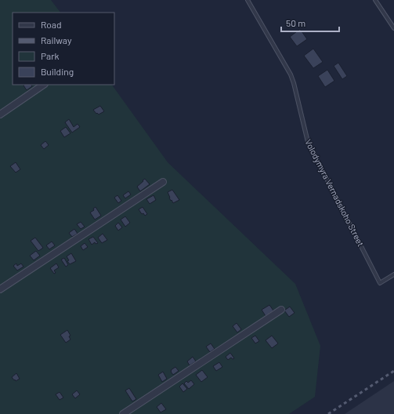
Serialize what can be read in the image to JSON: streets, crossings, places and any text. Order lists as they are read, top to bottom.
{
  "streets": {
    "lane": ["Volodymyra Vernadskoho Street"]
  },
  "legend": [
    "Road",
    "Railway",
    "Park",
    "Building"
  ],
  "scale_bar": "50 m"
}
